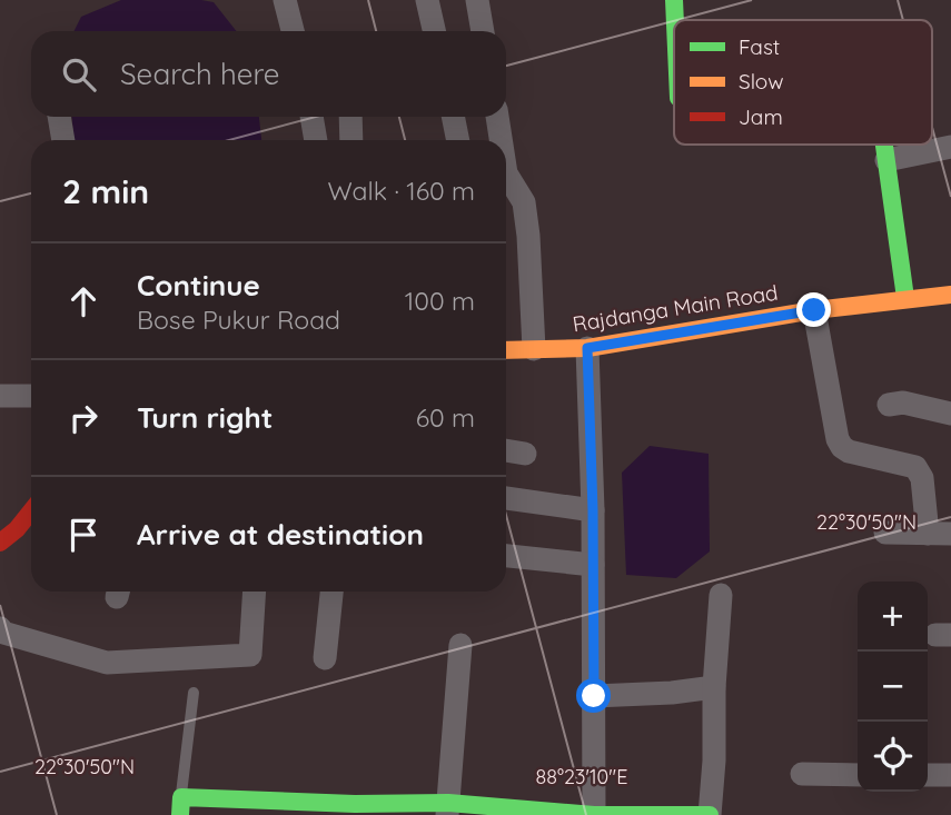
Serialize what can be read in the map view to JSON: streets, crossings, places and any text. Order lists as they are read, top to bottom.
{
  "streets": {
    "street": ["Rajdanga Main Road"]
  },
  "legend": ["Fast", "Slow", "Jam"],
  "page": {
    "search": "Search here",
    "heading": ["2 min", "Walk · 160 m"],
    "list": [
      ["Continue", "Bose Pukur Road", "100 m"],
      ["Turn right", "60 m"],
      "Arrive at destination"
    ],
    "map_buttons": ["+", "−"]
  },
  "coordinates": ["22°30'50\"N", "88°23'10\"E"]
}
